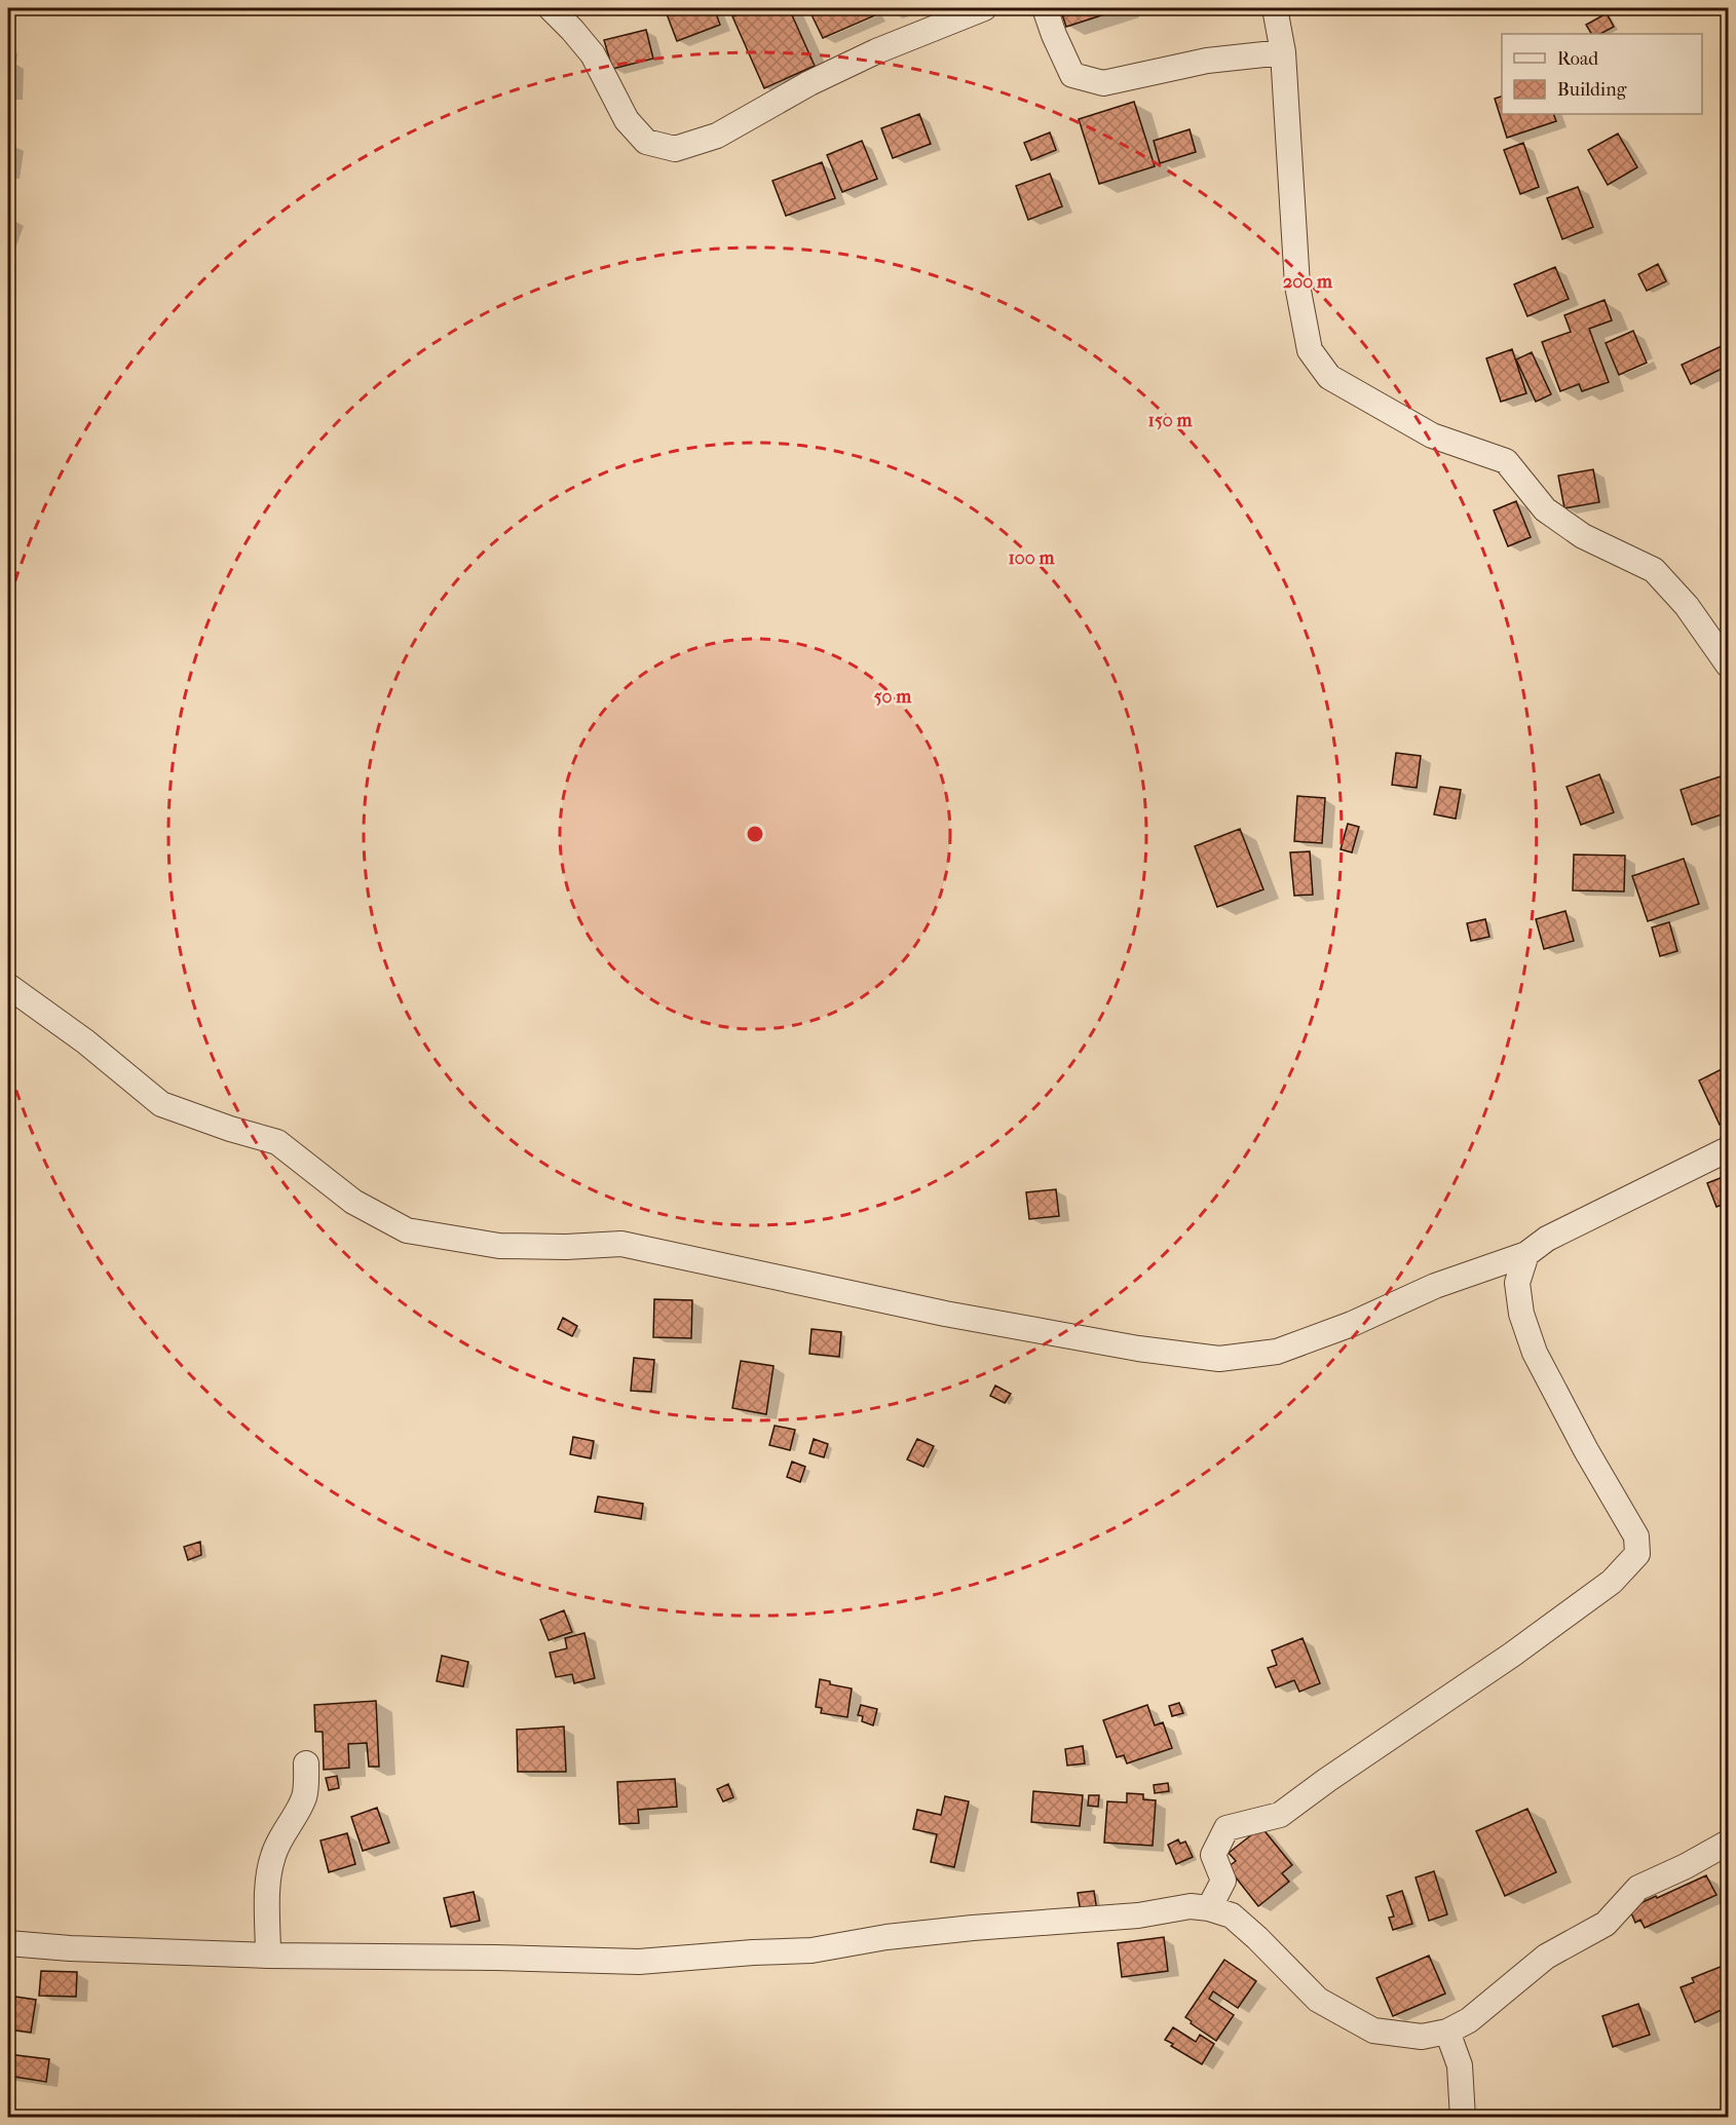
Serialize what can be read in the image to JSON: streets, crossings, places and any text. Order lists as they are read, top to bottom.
{
  "legend": ["Road", "Building"],
  "rings": [
    "200 m",
    "150 m",
    "100 m",
    "50 m"
  ]
}
